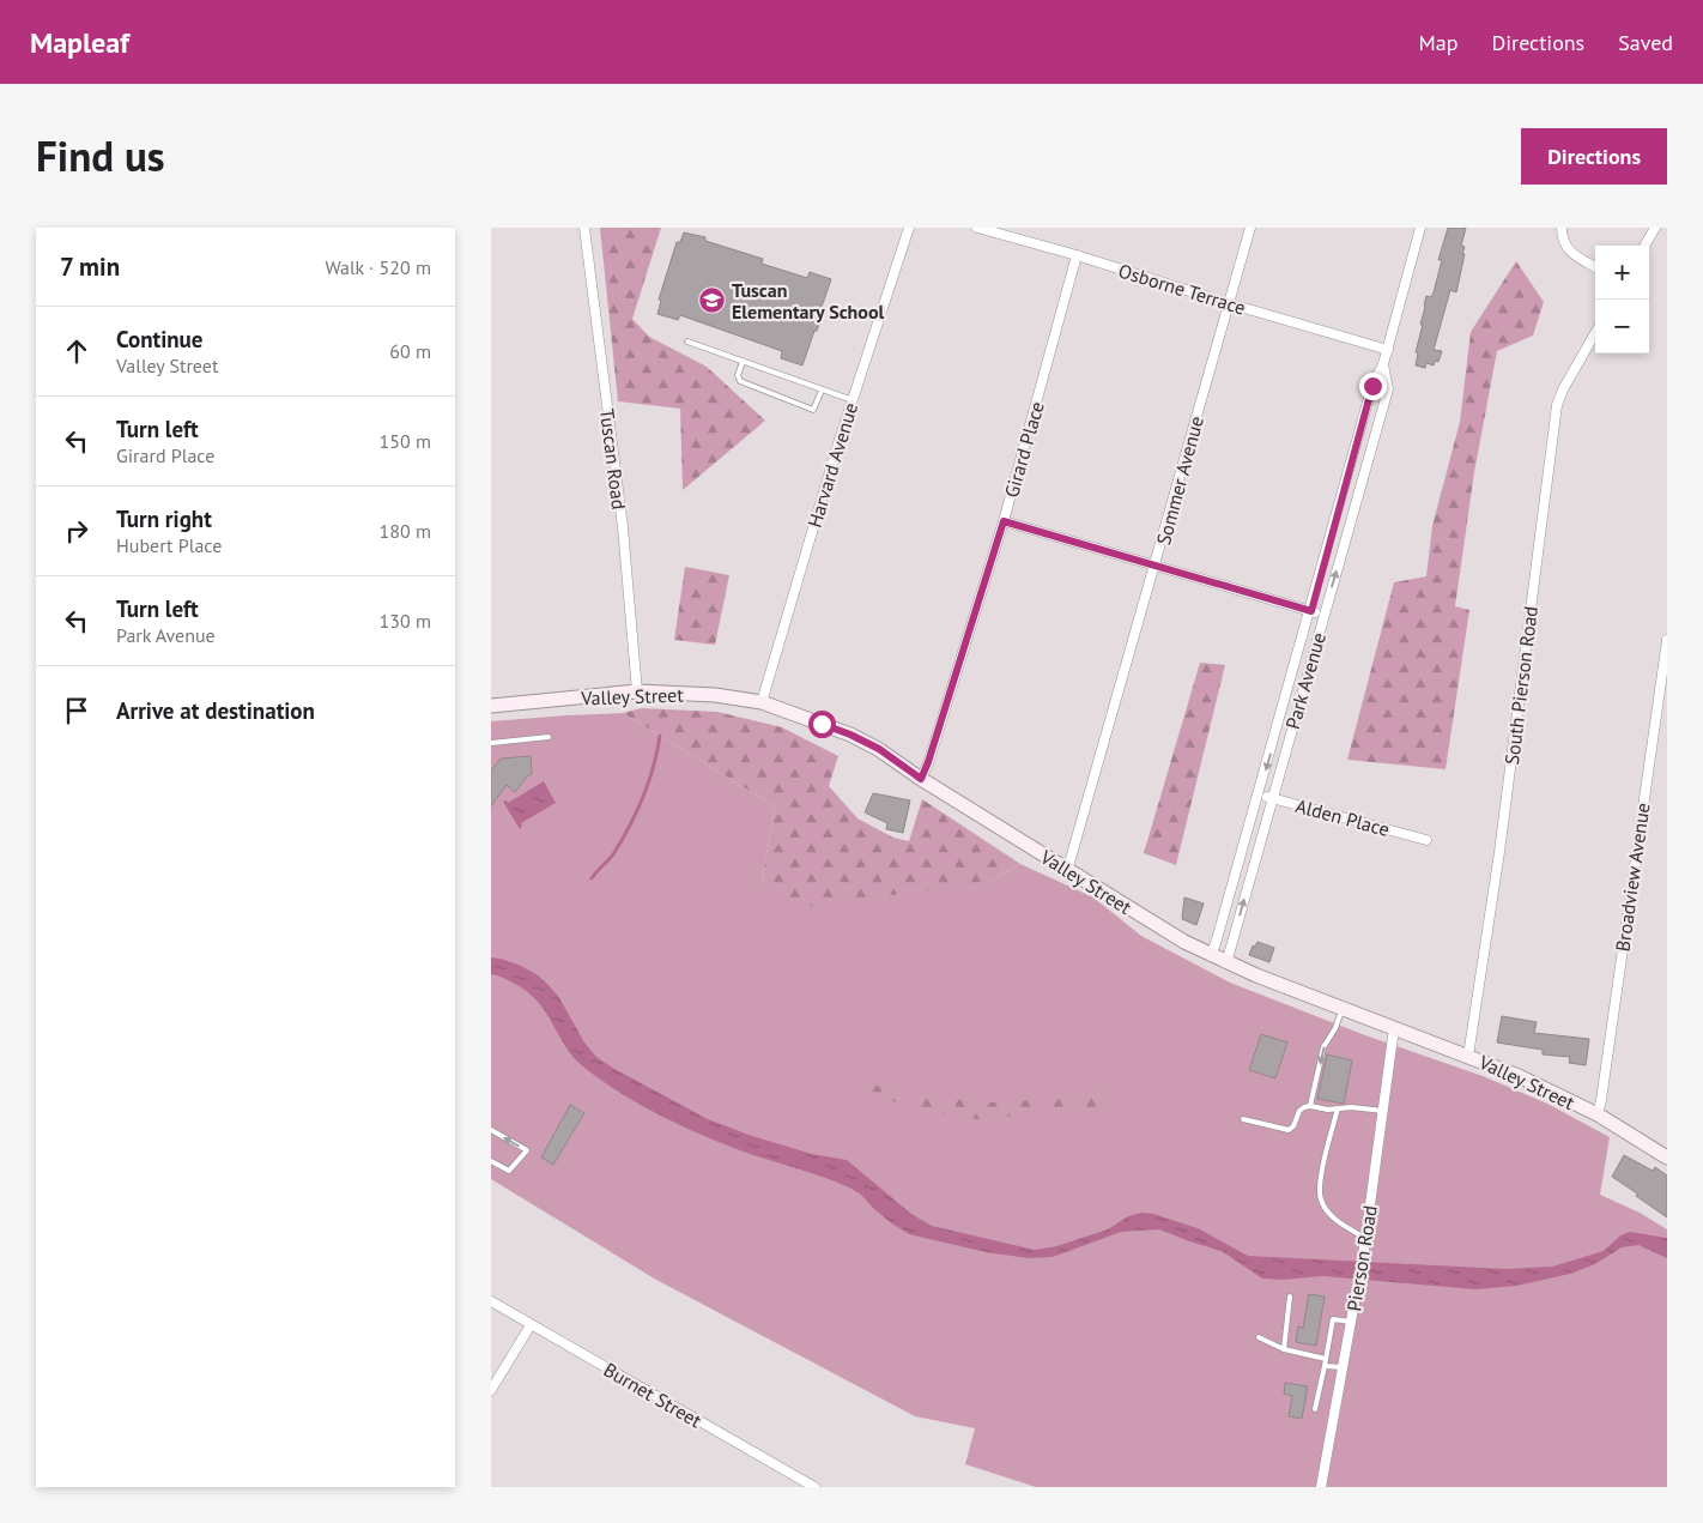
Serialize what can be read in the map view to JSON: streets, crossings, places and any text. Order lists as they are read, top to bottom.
{
  "streets": {
    "main road": ["Valley Street"],
    "street": [
      "Osborne Terrace",
      "Girard Place",
      "Tuscan Road",
      "Harvard Avenue",
      "Sommer Avenue",
      "Park Avenue",
      "South Pierson Road",
      "Alden Place",
      "Broadview Avenue",
      "Pierson Road",
      "Burnet Street"
    ]
  },
  "crossings": [
    ["Osborne Terrace", "Girard Place"],
    ["Osborne Terrace", "Sommer Avenue"],
    ["Osborne Terrace", "Park Avenue"],
    ["Girard Place", "Valley Street"],
    ["Tuscan Road", "Valley Street"],
    ["Harvard Avenue", "Valley Street"],
    ["Sommer Avenue", "Valley Street"],
    ["Park Avenue", "Valley Street"],
    ["Park Avenue", "Alden Place"],
    ["South Pierson Road", "Valley Street"],
    ["Valley Street", "Broadview Avenue"],
    ["Valley Street", "Pierson Road"]
  ],
  "places": {
    "school or university": ["Tuscan Elementary School"]
  },
  "page": {
    "header": "Mapleaf",
    "nav": ["Map", "Directions", "Saved"],
    "title": "Find us",
    "buttons": "Directions",
    "heading": ["7 min", "Walk · 520 m"],
    "map_buttons": ["+", "−"],
    "list": [
      ["Continue", "Valley Street", "60 m"],
      ["Turn left", "Girard Place", "150 m"],
      ["Turn right", "Hubert Place", "180 m"],
      ["Turn left", "Park Avenue", "130 m"],
      "Arrive at destination"
    ]
  }
}
